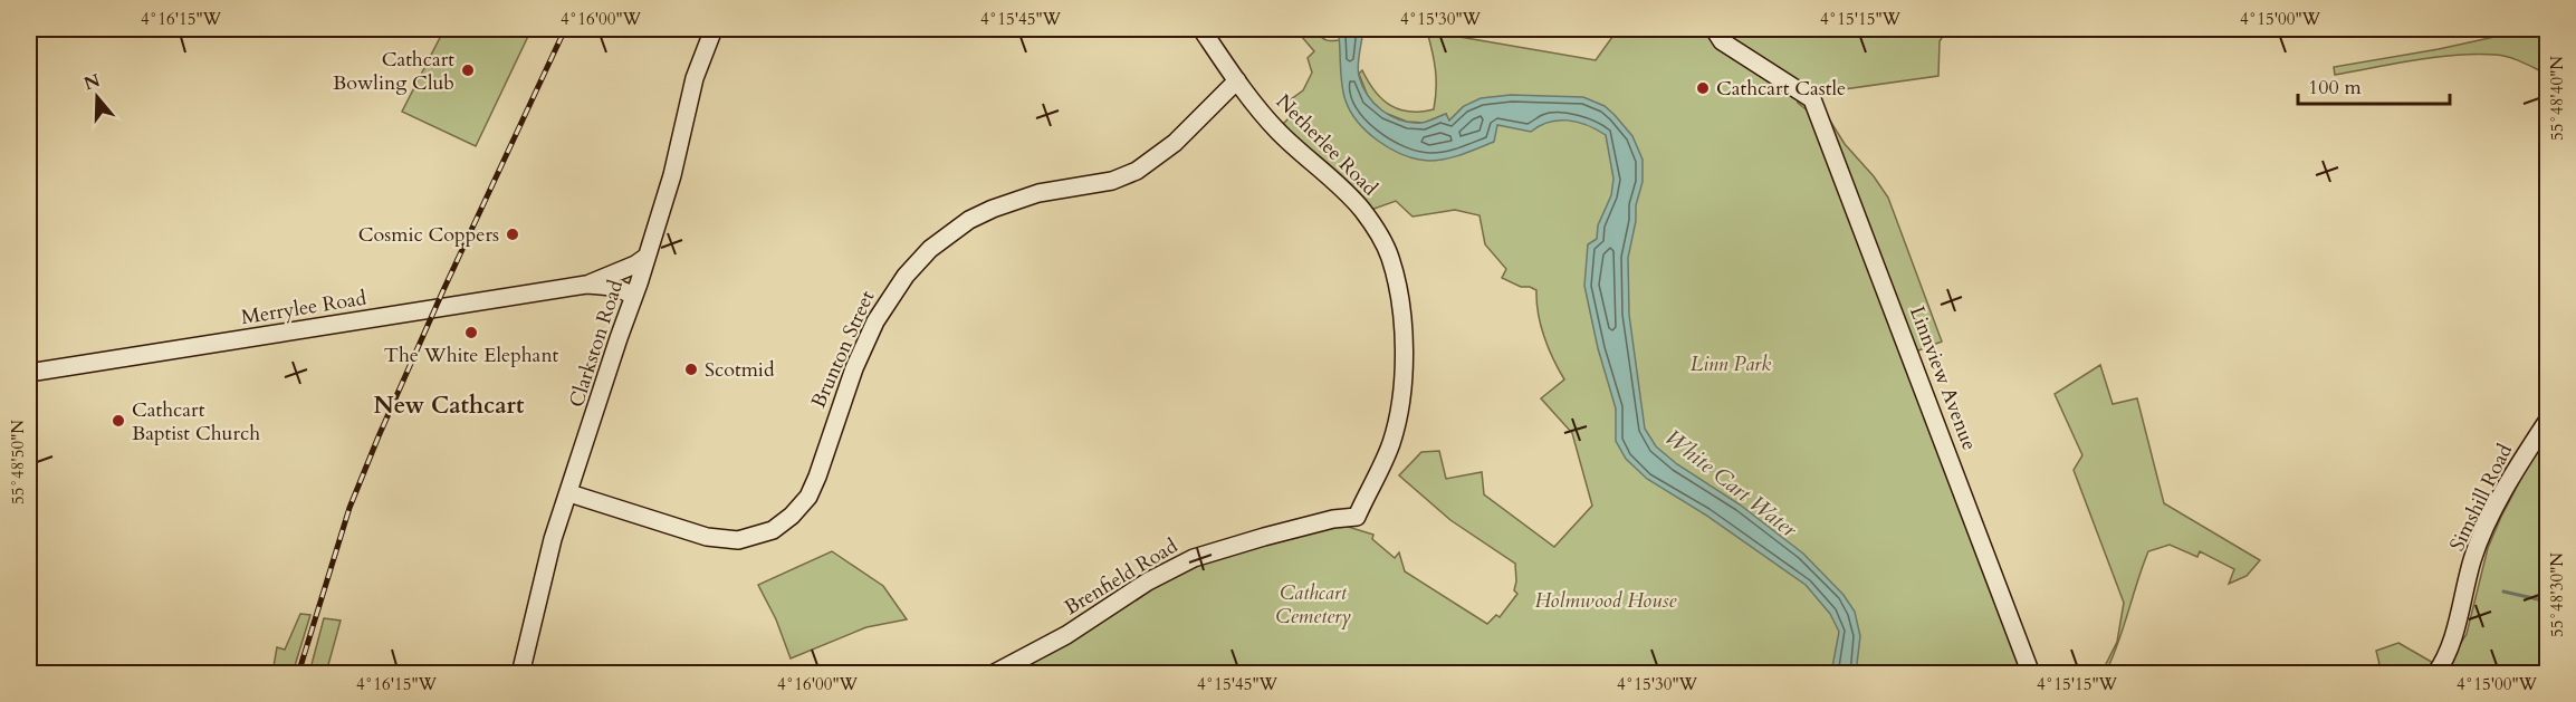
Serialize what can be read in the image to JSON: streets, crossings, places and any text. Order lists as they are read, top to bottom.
{
  "streets": {
    "street": [
      "Netherlee Road",
      "Merrylee Road",
      "Clarkston Road",
      "Brunton Street",
      "Linnview Avenue",
      "Simshill Road",
      "Brenfield Road"
    ]
  },
  "crossings": [
    ["Netherlee Road", "Brunton Street"],
    ["Netherlee Road", "Brenfield Road"],
    ["Merrylee Road", "Clarkston Road"],
    ["Clarkston Road", "Brunton Street"]
  ],
  "districts": ["New Cathcart"],
  "water": ["White Cart Water"],
  "parks": ["Linn Park", "Cathcart Cemetery", "Holmwood House"],
  "places": [
    "Cathcart Bowling Club",
    "Cathcart Castle",
    "Cosmic Coppers",
    "The White Elephant",
    "Scotmid",
    "Cathcart Baptist Church"
  ],
  "scale_bar": "100 m",
  "north": "top",
  "coordinates": [
    "4°16'15\"W",
    "4°16'00\"W",
    "4°15'45\"W",
    "4°15'30\"W",
    "4°15'15\"W",
    "4°15'00\"W",
    "55°48'40\"N",
    "55°48'50\"N",
    "55°48'30\"N"
  ]
}
